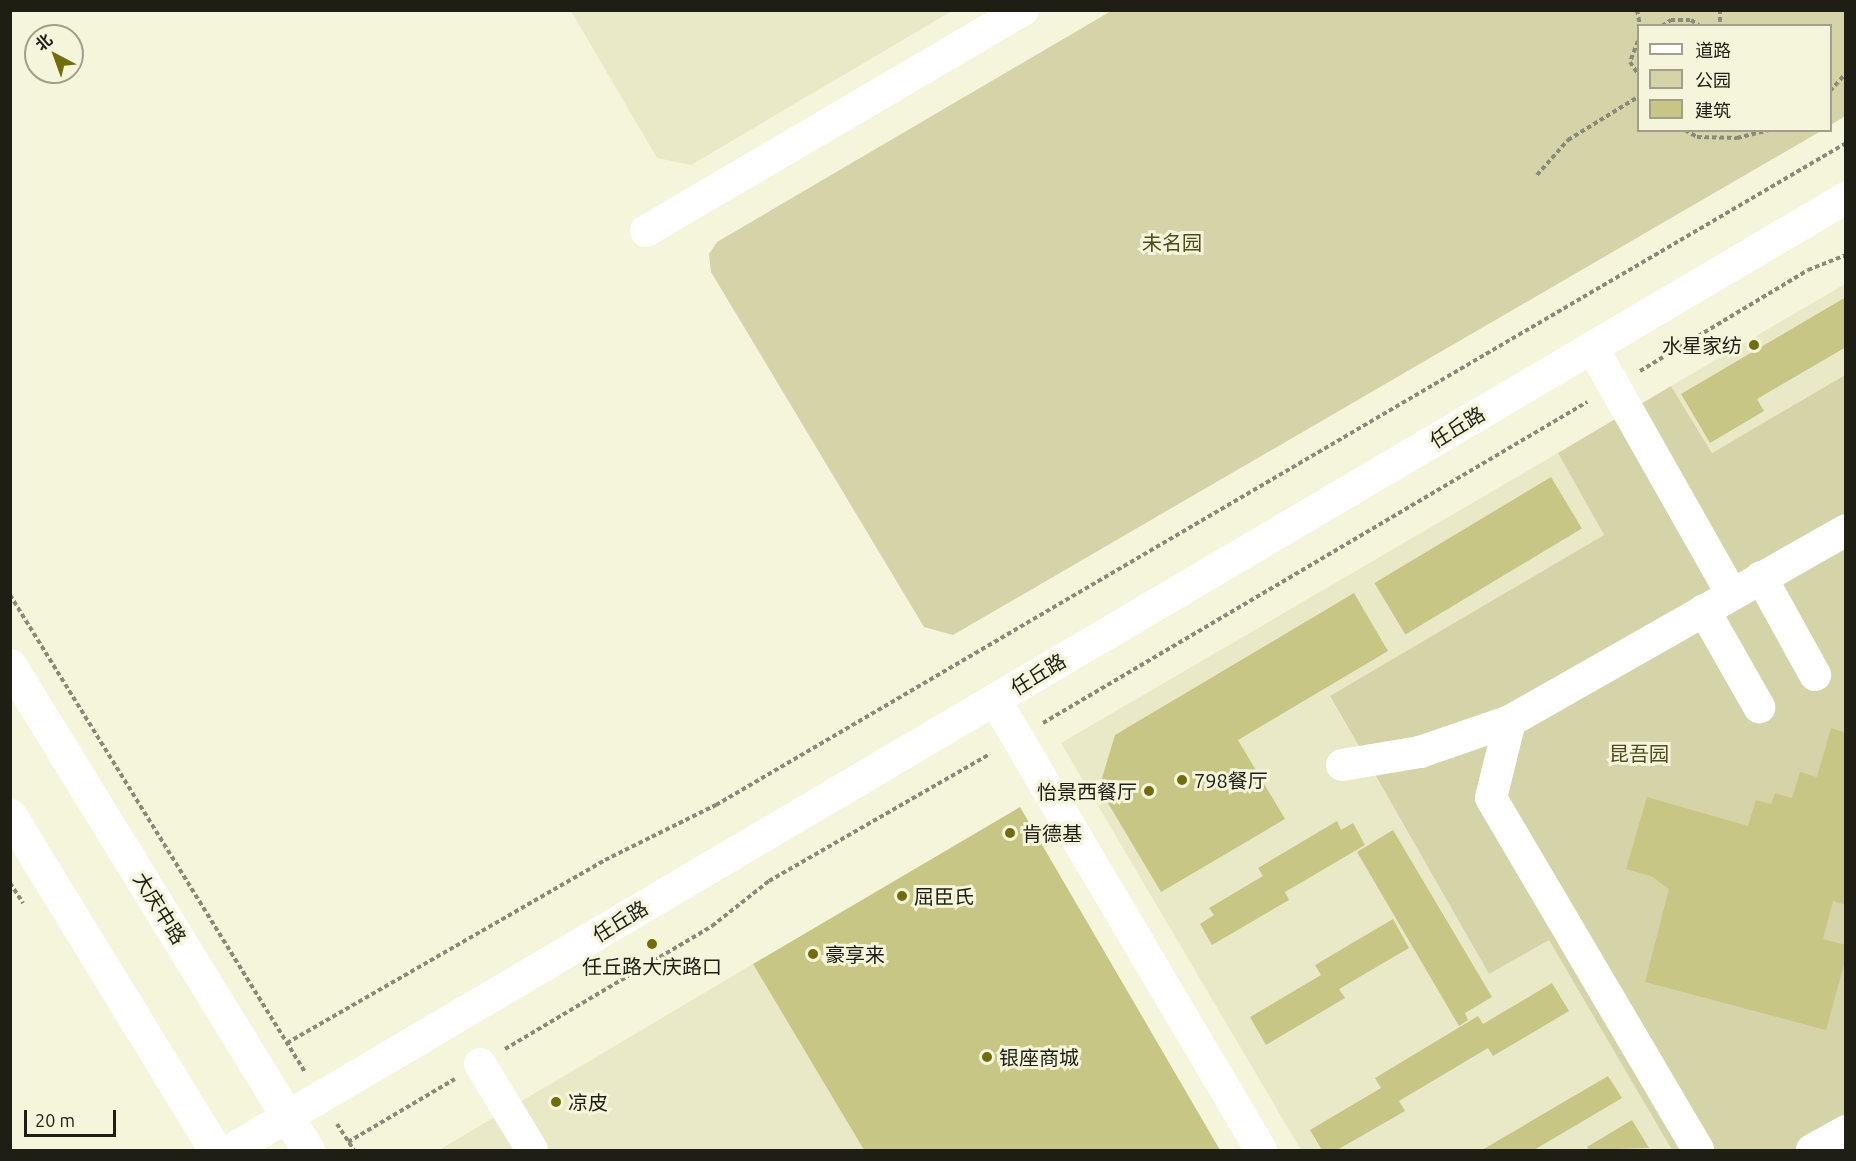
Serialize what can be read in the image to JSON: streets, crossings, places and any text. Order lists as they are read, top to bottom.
{
  "streets": {
    "main road": ["大庆中路"],
    "street": ["任丘路"]
  },
  "crossings": [
    ["任丘路", "大庆中路"]
  ],
  "parks": ["未名园", "昆吾园"],
  "places": [
    "水星家纺",
    "798餐厅",
    "怡景西餐厅",
    "肯德基",
    "屈臣氏",
    "任丘路大庆路口",
    "豪享来",
    "银座商城",
    "凉皮"
  ],
  "legend": ["道路", "公园", "建筑"],
  "scale_bar": "20 m",
  "north": "top left"
}
